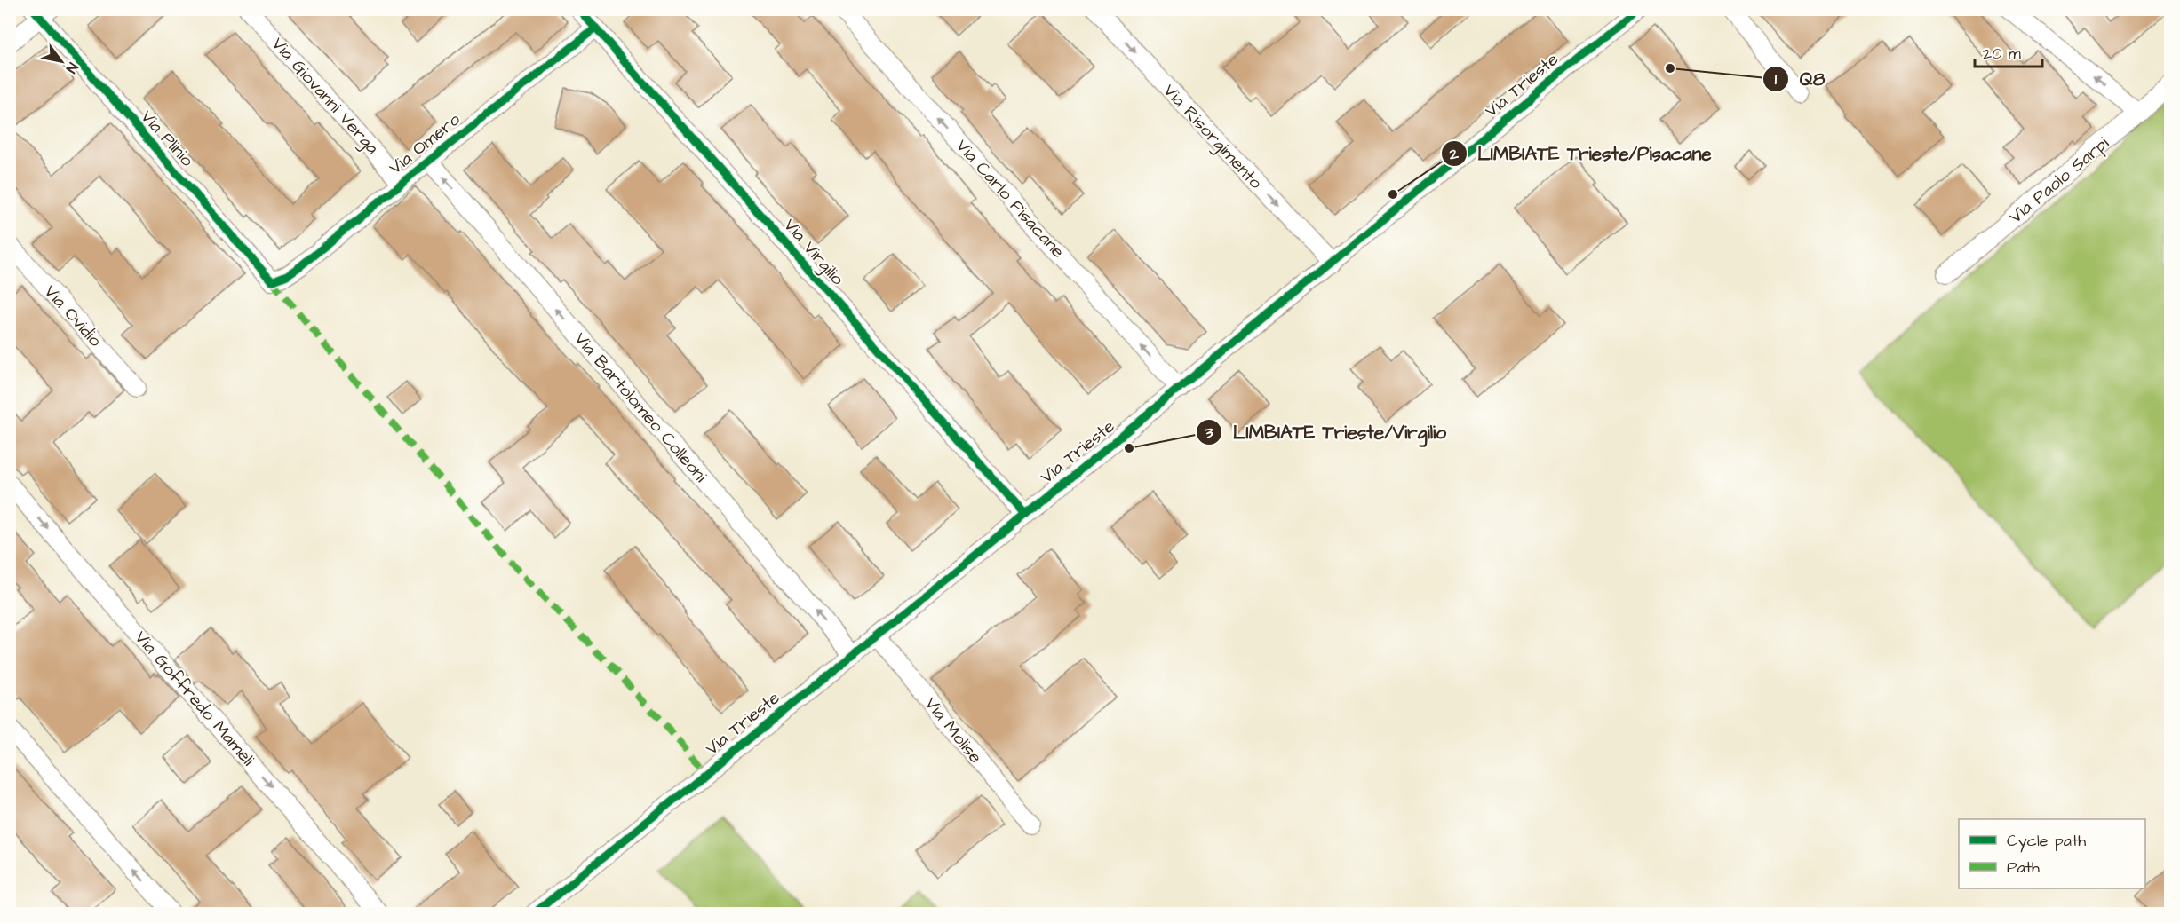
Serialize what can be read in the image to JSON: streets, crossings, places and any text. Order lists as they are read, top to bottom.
{
  "streets": {
    "street": [
      "Via Trieste",
      "Via Giovanni Verga",
      "Via Risorgimento",
      "Via Plinio",
      "Via Omero",
      "Via Paolo Sarpi",
      "Via Carlo Pisacane",
      "Via Virgilio",
      "Via Ovidio",
      "Via Bartolomeo Colleoni",
      "Via Goffredo Mameli",
      "Via Molise"
    ]
  },
  "crossings": [
    ["Via Trieste", "Via Risorgimento"],
    ["Via Trieste", "Via Carlo Pisacane"],
    ["Via Trieste", "Via Virgilio"],
    ["Via Trieste", "Via Bartolomeo Colleoni"],
    ["Via Trieste", "Via Molise"],
    ["Via Giovanni Verga", "Via Omero"],
    ["Via Plinio", "Via Omero"],
    ["Via Omero", "Via Virgilio"],
    ["Via Omero", "Via Bartolomeo Colleoni"]
  ],
  "one_way": [
    "Via Risorgimento",
    "Via Carlo Pisacane",
    "Via Bartolomeo Colleoni",
    "Via Goffredo Mameli"
  ],
  "places": ["Q8", "LIMBIATE Trieste/Pisacane", "LIMBIATE Trieste/Virgilio"],
  "legend": ["Cycle path", "Path"],
  "scale_bar": "20 m",
  "north": "bottom right"
}
